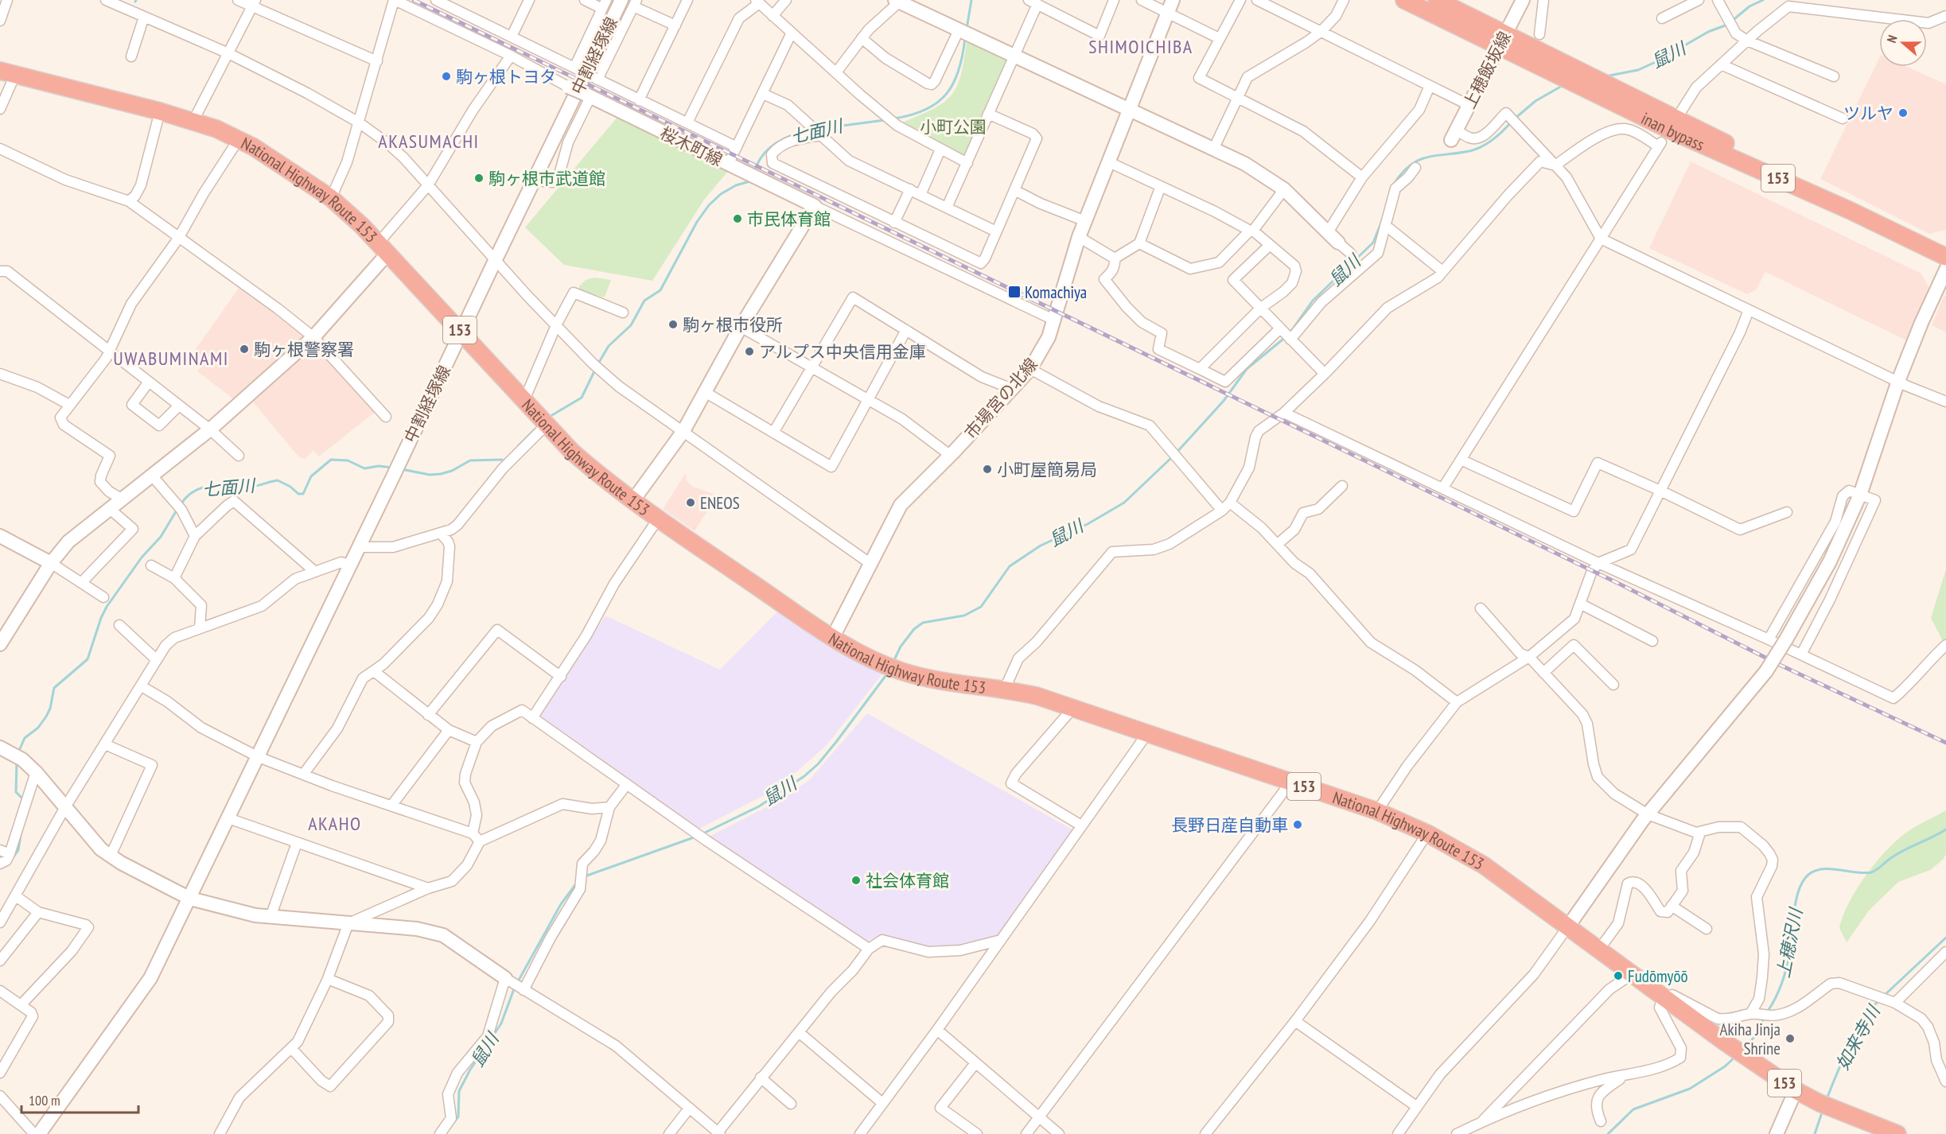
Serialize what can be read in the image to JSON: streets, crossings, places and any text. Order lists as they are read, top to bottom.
{
  "streets": {
    "highway": ["inan bypass", "153", "National Highway Route 153"],
    "street": [
      "中割経塚線",
      "上穂飯坂線",
      "桜木町線",
      "市場宮の北線"
    ]
  },
  "crossings": [
    ["中割経塚線", "National Highway Route 153"],
    ["上穂飯坂線", "inan bypass"],
    ["National Highway Route 153", "市場宮の北線"]
  ],
  "districts": [
    "SHIMOICHIBA",
    "AKASUMACHI",
    "UWABUMINAMI",
    "AKAHO"
  ],
  "water": [
    "鼠川",
    "七面川",
    "上穂沢川",
    "如来寺川"
  ],
  "parks": ["小町公園"],
  "places": {
    "other": [
      "駒ヶ根トヨタ",
      "ツルヤ",
      "駒ヶ根市武道館",
      "市民体育館",
      "駒ヶ根市役所",
      "駒ヶ根警察署",
      "アルプス中央信用金庫",
      "小町屋簡易局",
      "ENEOS",
      "長野日産自動車",
      "社会体育館",
      "Fudōmyōō",
      "Akiha Jinja Shrine"
    ],
    "transit": ["Komachiya"]
  },
  "scale_bar": "100 m",
  "north": "left"
}
